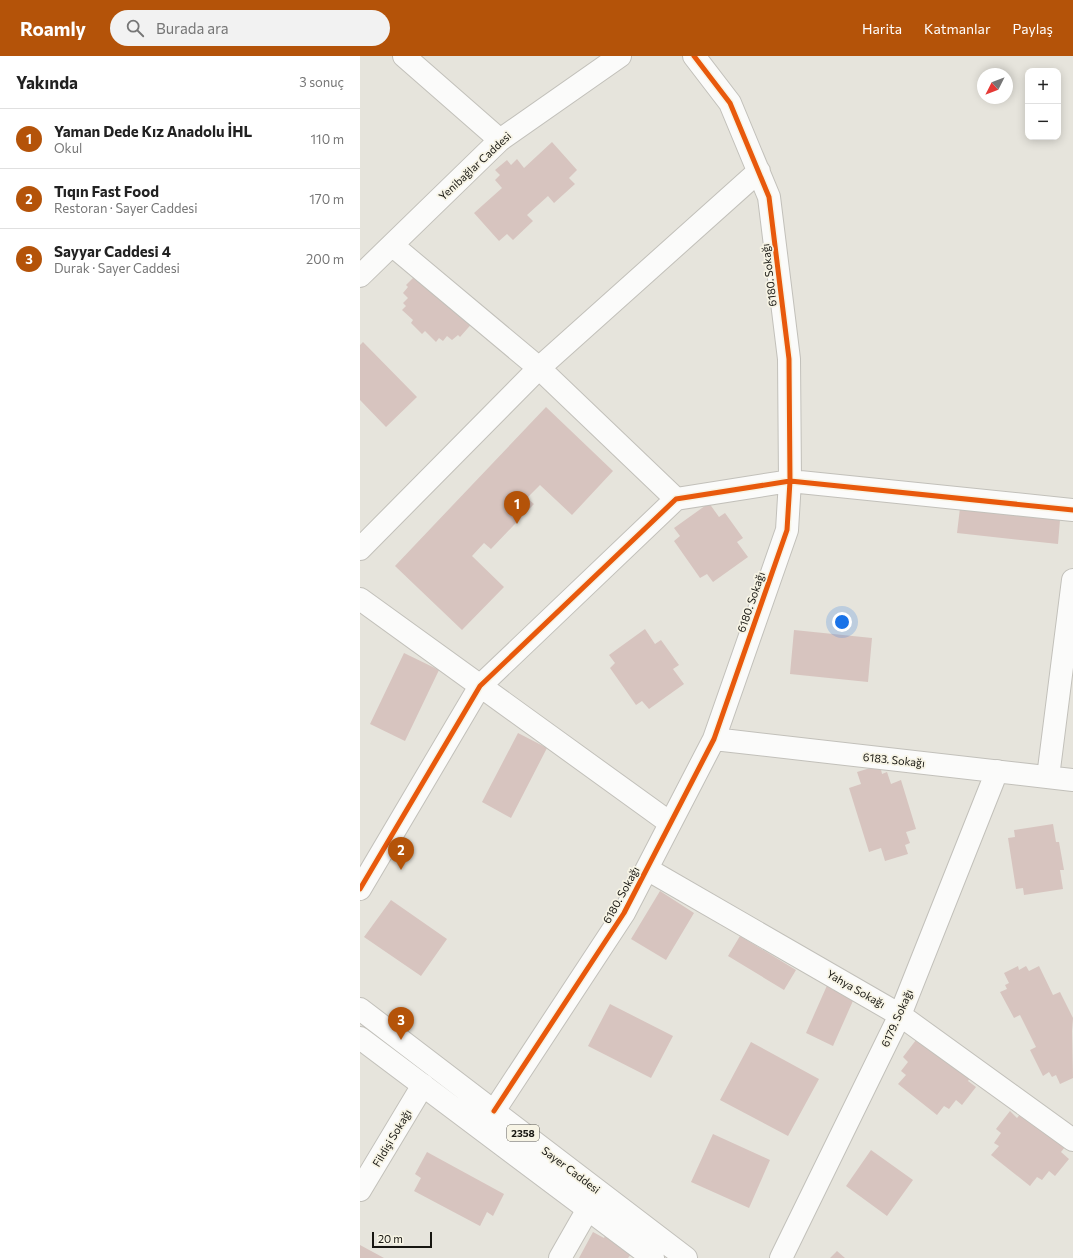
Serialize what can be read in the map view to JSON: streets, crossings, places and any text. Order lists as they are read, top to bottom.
{
  "streets": {
    "street": [
      "Yenibağlar Caddesi",
      "6180. Sokağı",
      "6183. Sokağı",
      "Yahya Sokağı",
      "6179. Sokağı",
      "2358",
      "Fildişi Sokağı",
      "Sayer Caddesi"
    ]
  },
  "crossings": [
    ["6180. Sokağı", "6183. Sokağı"],
    ["6180. Sokağı", "Yahya Sokağı"],
    ["6180. Sokağı", "Sayer Caddesi"],
    ["6183. Sokağı", "6179. Sokağı"],
    ["Yahya Sokağı", "6179. Sokağı"],
    ["Fildişi Sokağı", "Sayer Caddesi"]
  ],
  "scale_bar": "20 m",
  "north": "bottom left",
  "page": {
    "header": "Roamly",
    "search": "Burada ara",
    "nav": ["Harita", "Katmanlar", "Paylaş"],
    "heading": ["Yakında", "3 sonuç"],
    "map_buttons": ["+", "−"],
    "list": [
      {
        "mark": "1",
        "name": "Yaman Dede Kız Anadolu İHL",
        "note": "Okul",
        "value": "110 m"
      },
      {
        "mark": "2",
        "name": "Tıqın Fast Food",
        "note": "Restoran · Sayer Caddesi",
        "value": "170 m"
      },
      {
        "mark": "3",
        "name": "Sayyar Caddesi 4",
        "note": "Durak · Sayer Caddesi",
        "value": "200 m"
      }
    ],
    "pins": ["1", "2", "3"],
    "scale": "20 m"
  }
}
